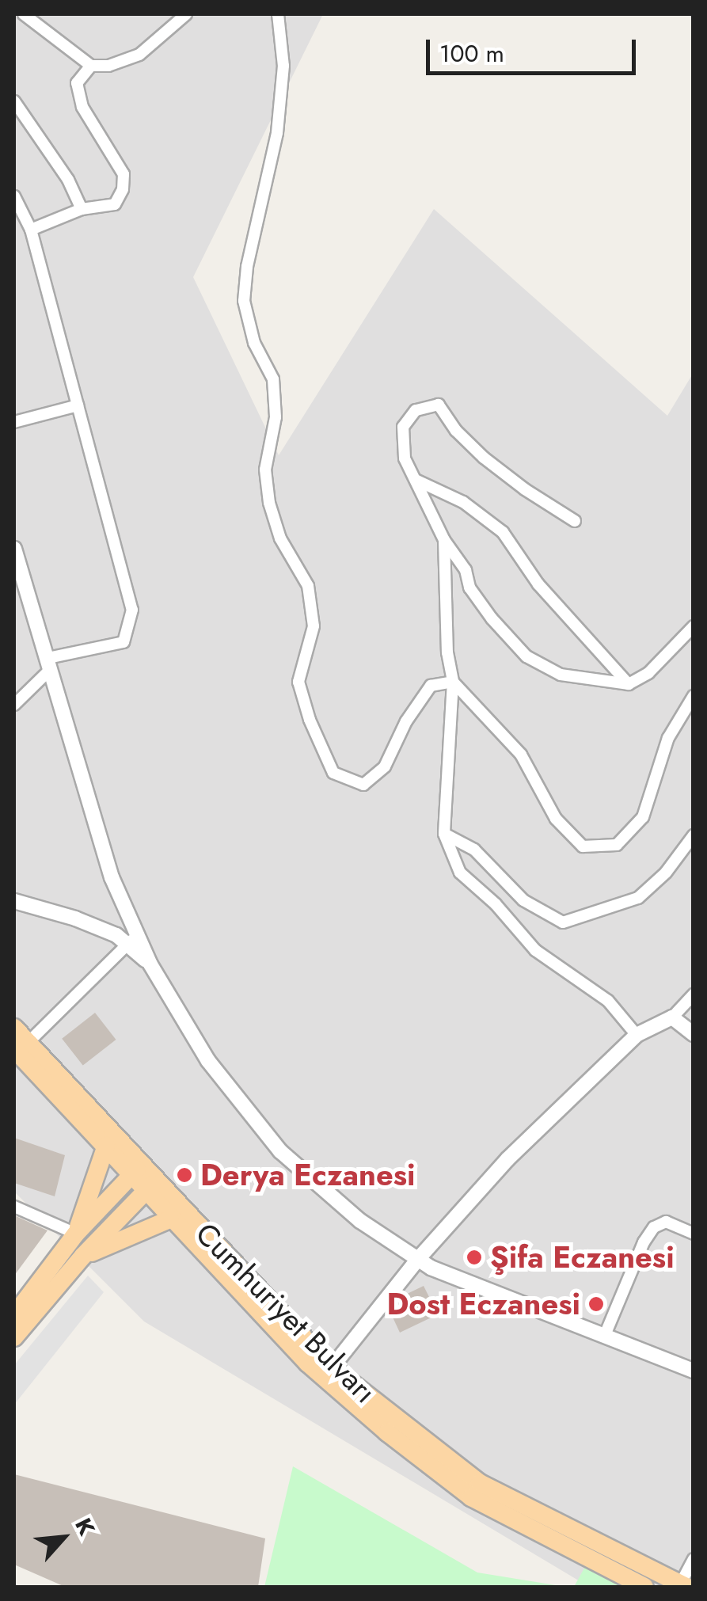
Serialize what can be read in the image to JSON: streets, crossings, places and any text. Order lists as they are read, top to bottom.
{
  "streets": {
    "main road": ["Cumhuriyet Bulvarı"]
  },
  "places": ["Derya Eczanesi", "Şifa Eczanesi", "Dost Eczanesi"],
  "scale_bar": "100 m",
  "north": "top right"
}
